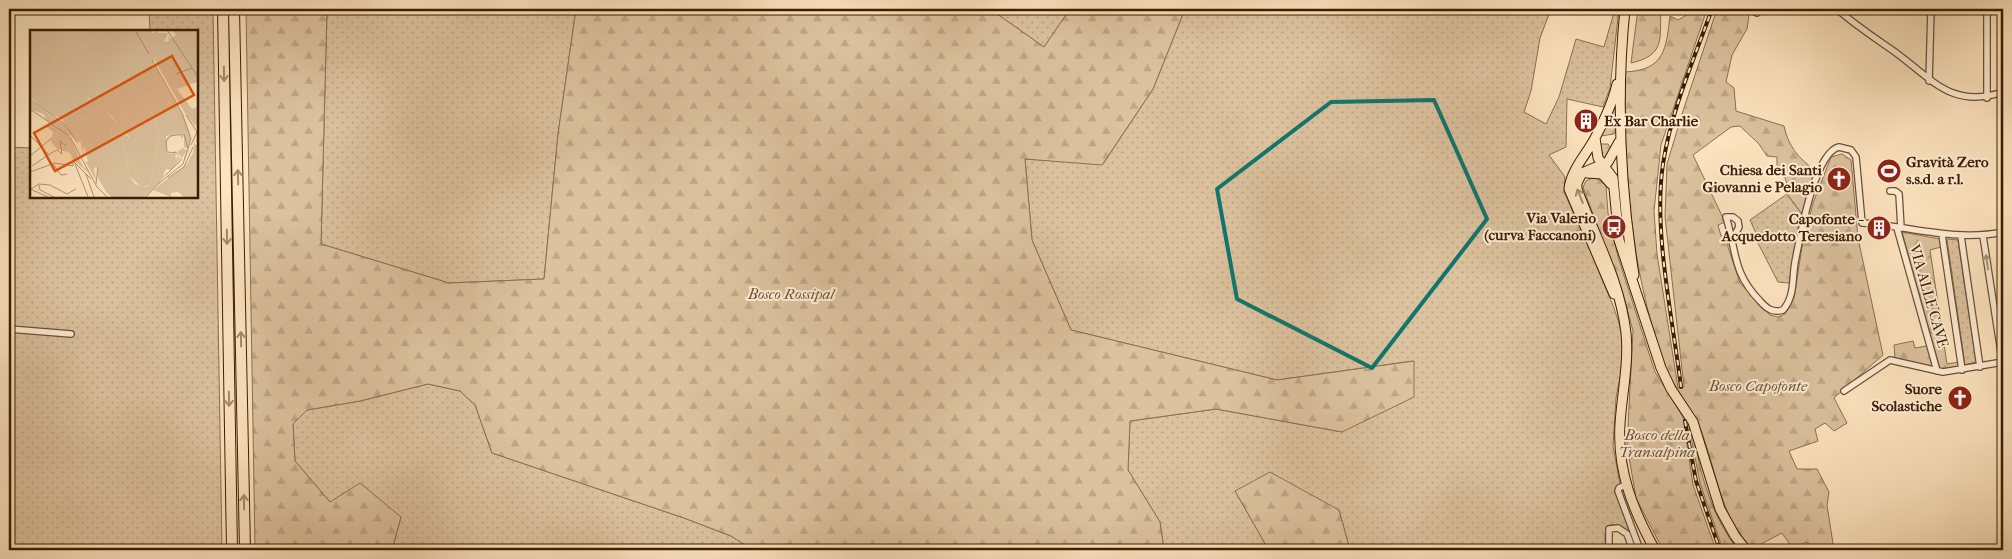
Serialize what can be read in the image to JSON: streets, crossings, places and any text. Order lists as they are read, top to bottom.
{
  "streets": {
    "street": ["VIA ALLE CAVE"]
  },
  "parks": ["Bosco Rossipal", "Bosco Capofonte", "Bosco della Transalpina"],
  "places": {
    "building": ["Ex Bar Charlie", "Capofonte - Acquedotto Teresiano"],
    "sports": ["Gravità Zero s.s.d. a r.l."],
    "church": ["Chiesa dei Santi Giovanni e Pelagio", "Suore Scolastiche"],
    "bus stop": ["Via Valerio (curva Faccanoni)"]
  }
}
